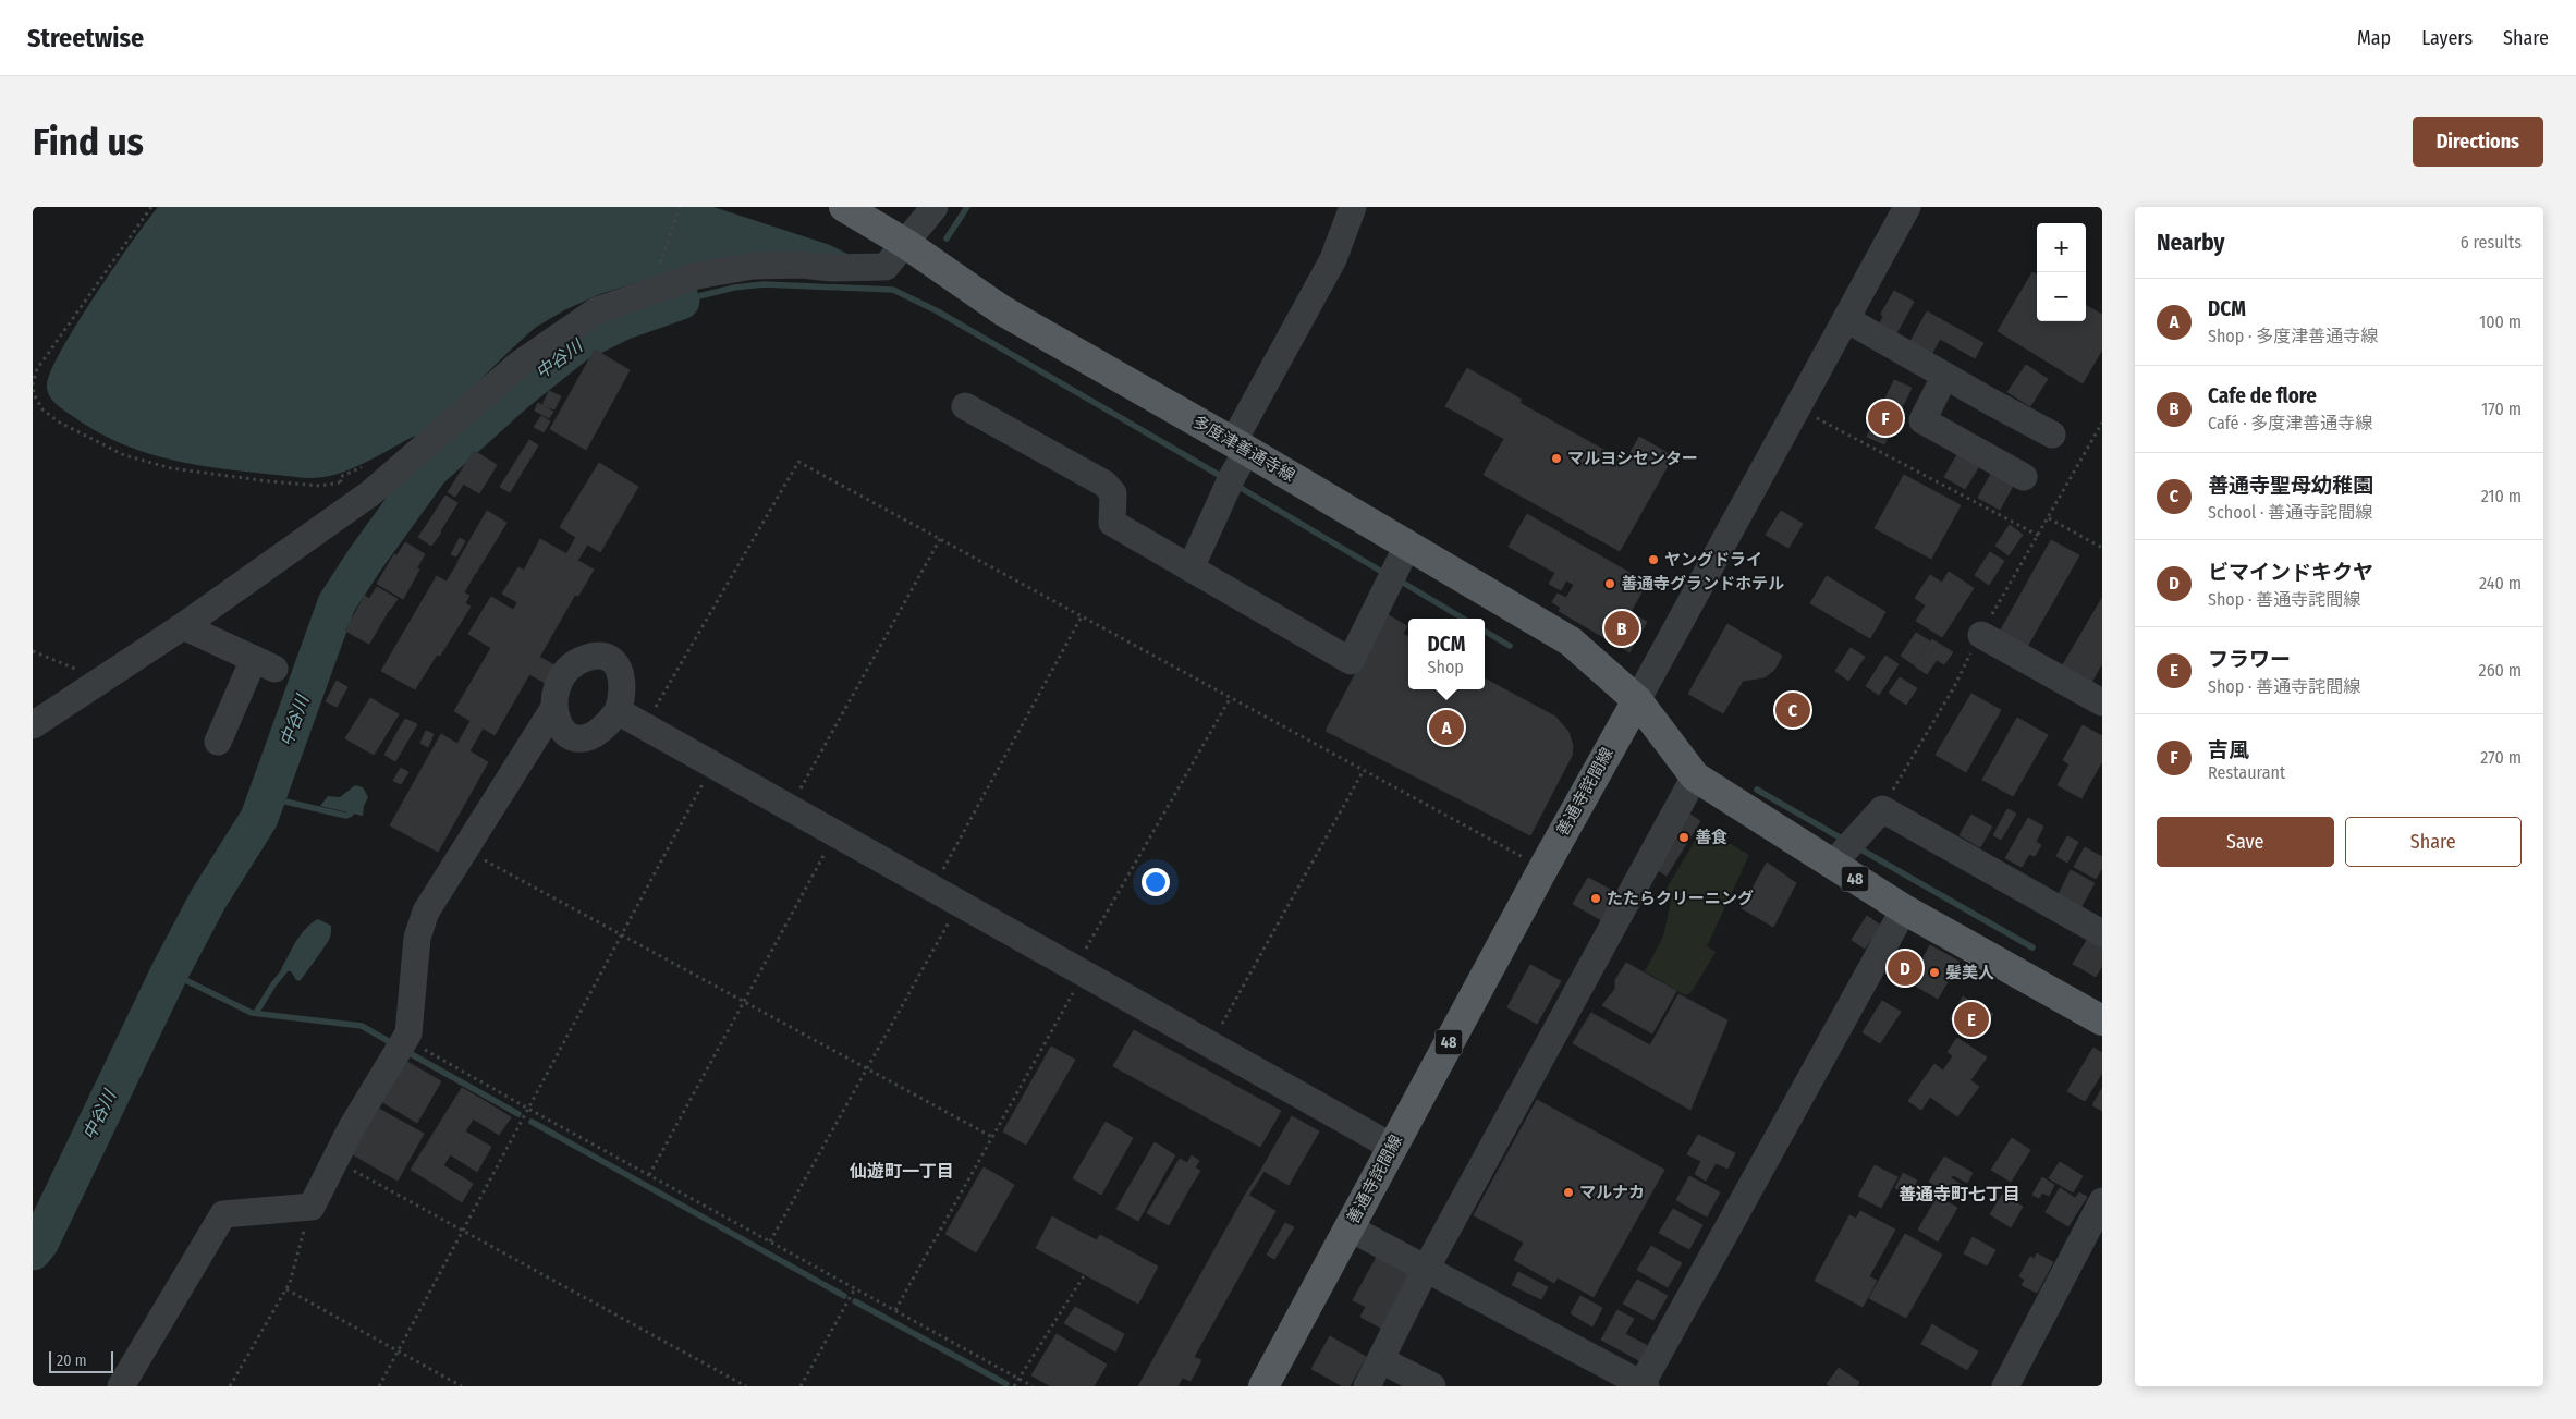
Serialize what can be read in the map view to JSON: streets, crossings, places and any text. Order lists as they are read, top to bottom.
{
  "streets": {
    "main road": ["多度津善通寺線", "善通寺詫間線", "48"]
  },
  "crossings": [
    ["多度津善通寺線", "善通寺詫間線"],
    ["多度津善通寺線", "48"],
    ["善通寺詫間線", "48"]
  ],
  "districts": ["仙遊町一丁目", "善通寺町七丁目"],
  "water": ["中谷川"],
  "places": [
    "マルヨシセンター",
    "ヤングドライ",
    "善通寺グランドホテル",
    "善食",
    "たたらクリーニング",
    "髪美人",
    "マルナカ"
  ],
  "scale_bar": "20 m",
  "page": {
    "header": "Streetwise",
    "nav": ["Map", "Layers", "Share"],
    "buttons": [
      "Directions",
      ["Save", "Share"]
    ],
    "title": "Find us",
    "heading": ["Nearby", "6 results"],
    "map_buttons": ["+", "−"],
    "list": [
      {
        "mark": "A",
        "name": "DCM",
        "note": "Shop · 多度津善通寺線",
        "value": "100 m"
      },
      {
        "mark": "B",
        "name": "Cafe de flore",
        "note": "Café · 多度津善通寺線",
        "value": "170 m"
      },
      {
        "mark": "C",
        "name": "善通寺聖母幼稚園",
        "note": "School · 善通寺詫間線",
        "value": "210 m"
      },
      {
        "mark": "D",
        "name": "ビマインドキクヤ",
        "note": "Shop · 善通寺詫間線",
        "value": "240 m"
      },
      {
        "mark": "E",
        "name": "フラワー",
        "note": "Shop · 善通寺詫間線",
        "value": "260 m"
      },
      {
        "mark": "F",
        "name": "吉風",
        "note": "Restaurant",
        "value": "270 m"
      }
    ],
    "pins": [
      "F",
      "B",
      "C",
      "A",
      "D",
      "E"
    ],
    "popup": ["DCM", "Shop"],
    "scale": "20 m"
  }
}
